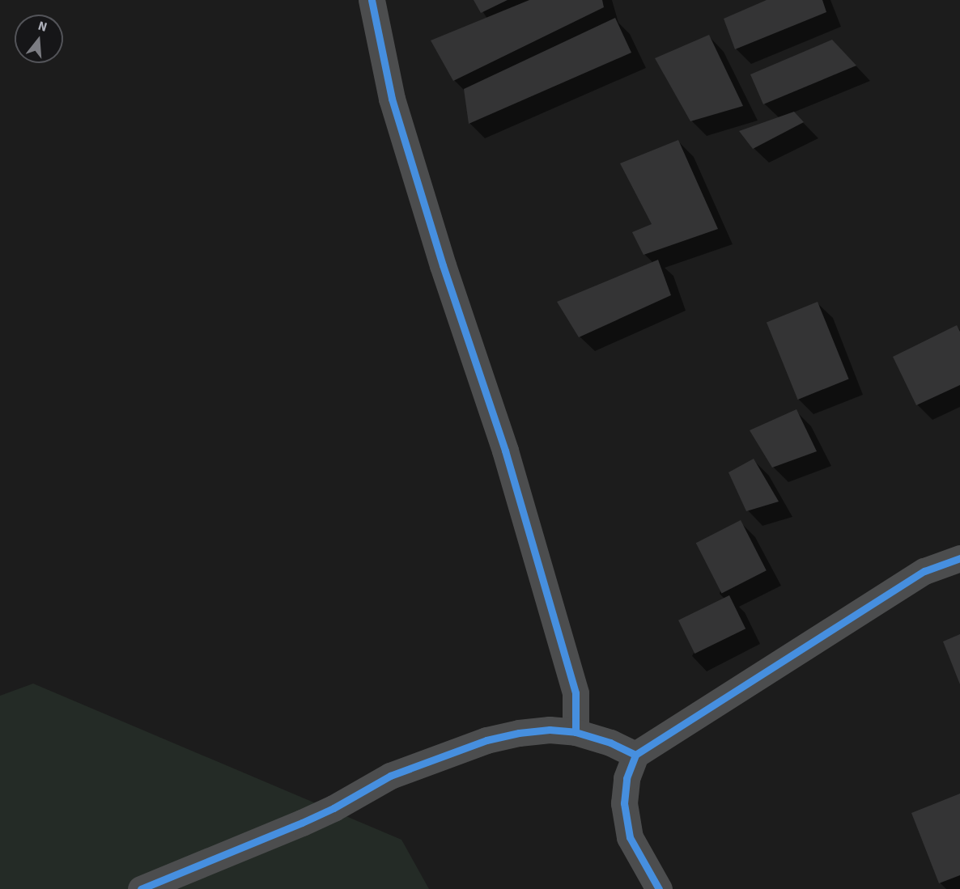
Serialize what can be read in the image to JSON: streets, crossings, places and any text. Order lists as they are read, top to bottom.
{
  "north": "top"
}
